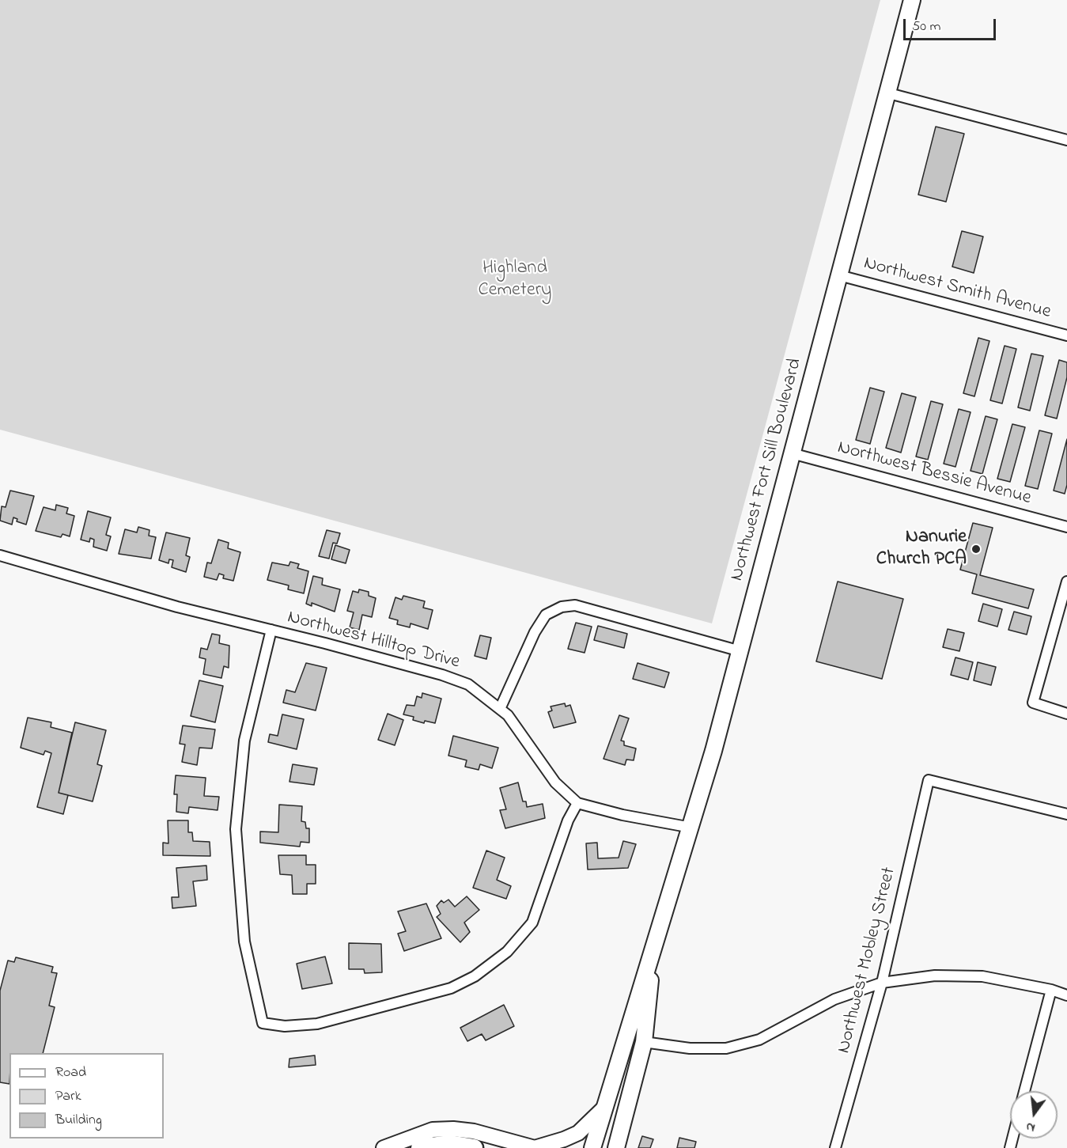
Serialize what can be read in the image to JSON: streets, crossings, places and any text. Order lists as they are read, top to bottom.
{
  "streets": {
    "main road": ["Northwest Fort Sill Boulevard"],
    "street": [
      "Northwest Smith Avenue",
      "Northwest Bessie Avenue",
      "Northwest Hilltop Drive",
      "Northwest Mobley Street"
    ]
  },
  "crossings": [
    ["Northwest Smith Avenue", "Northwest Fort Sill Boulevard"],
    ["Northwest Fort Sill Boulevard", "Northwest Bessie Avenue"],
    ["Northwest Fort Sill Boulevard", "Northwest Hilltop Drive"]
  ],
  "parks": ["Highland Cemetery"],
  "places": ["Nanurie Church PCA"],
  "legend": ["Road", "Park", "Building"],
  "scale_bar": "50 m",
  "north": "bottom"
}
